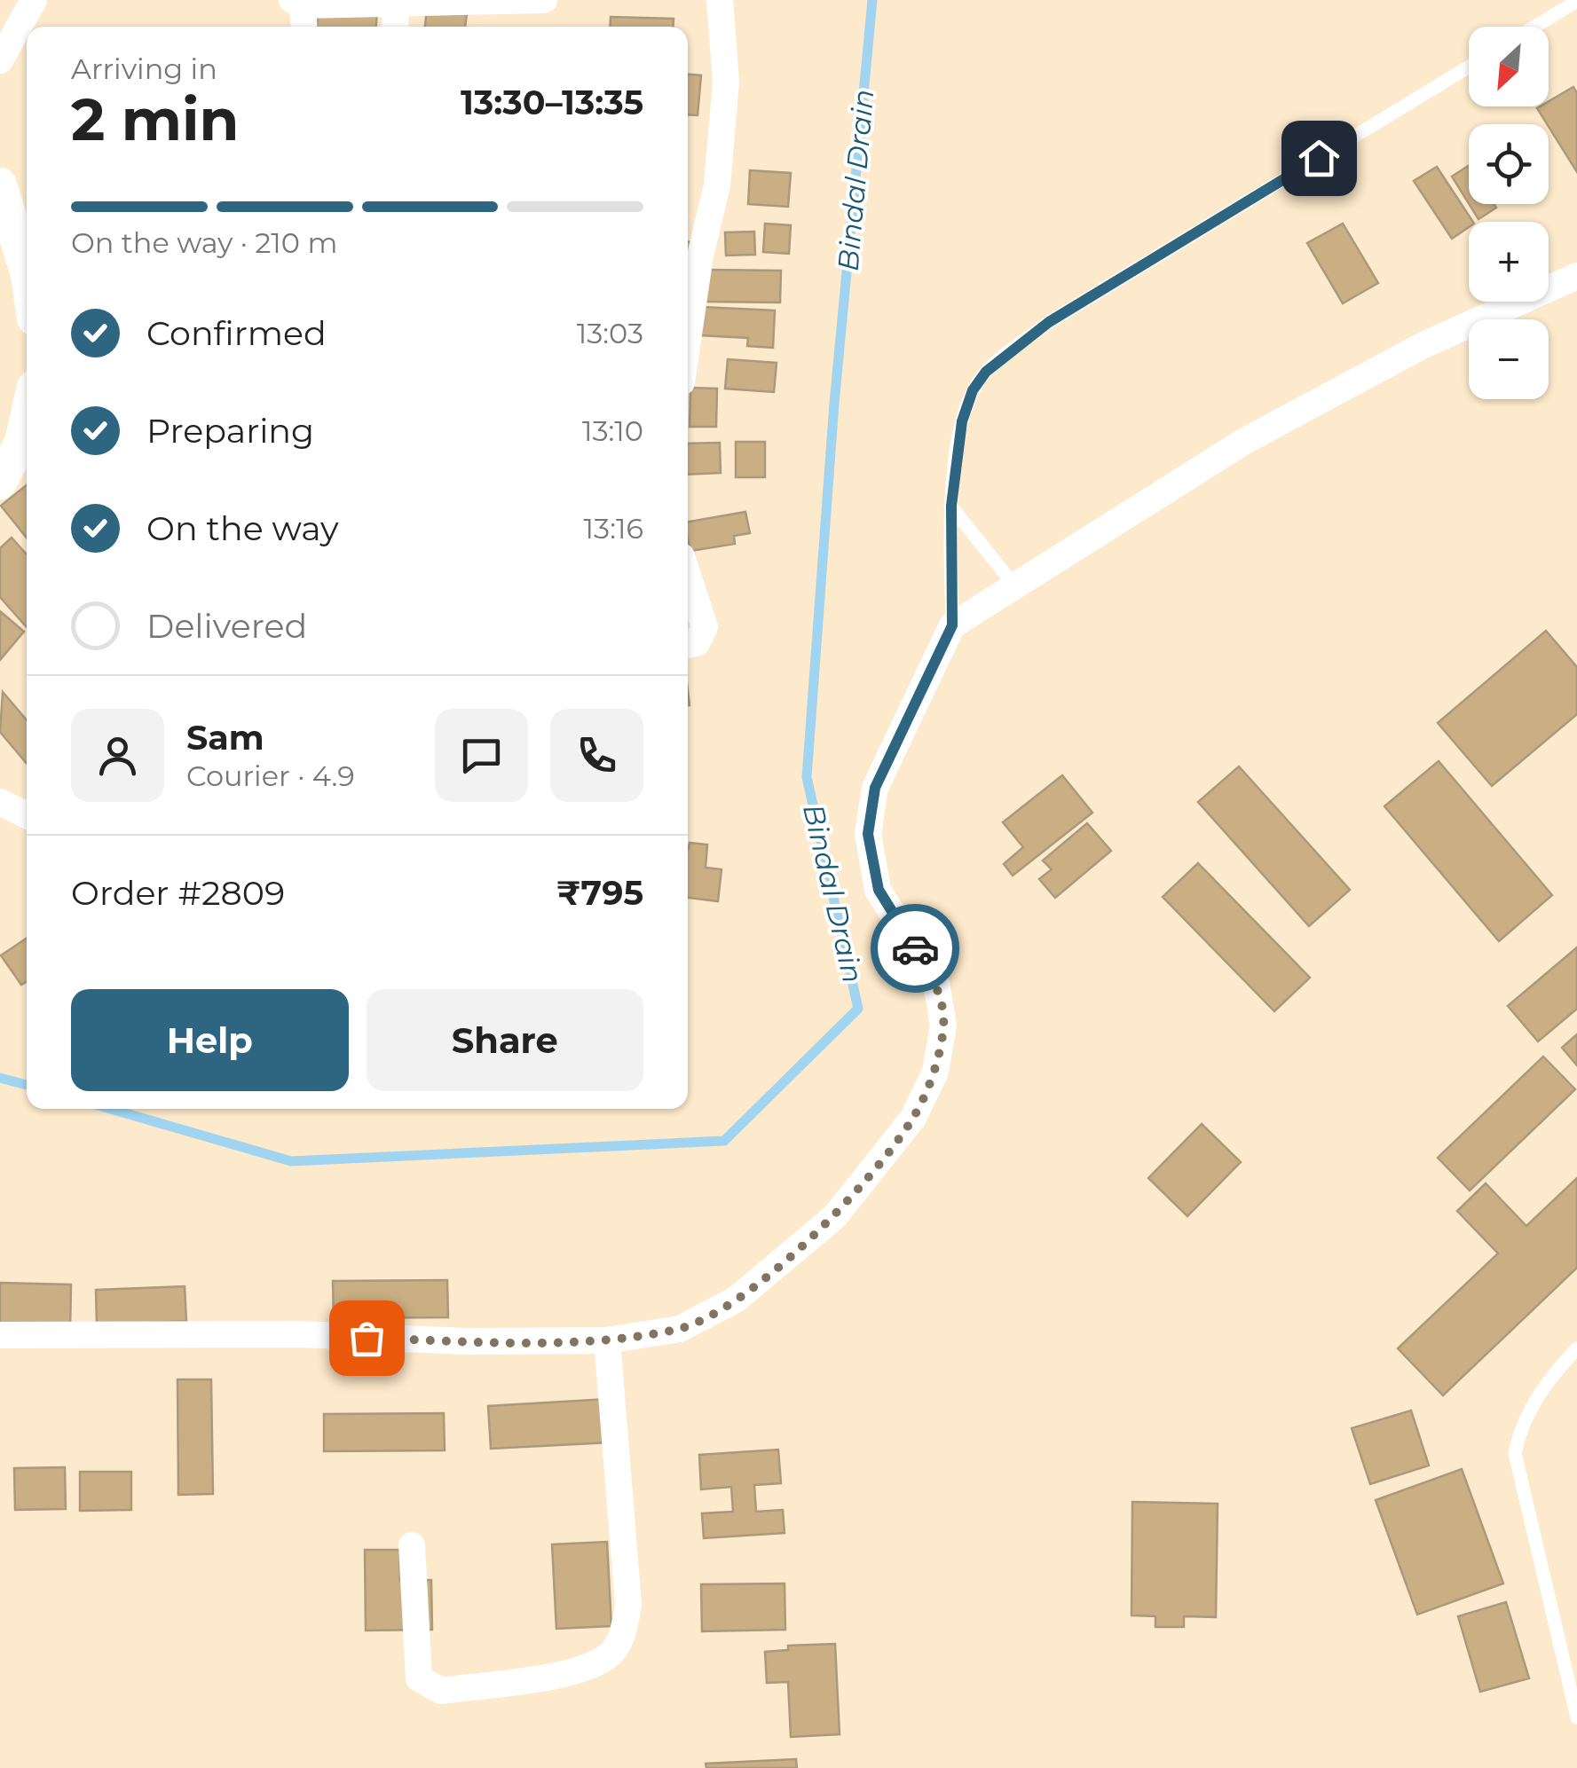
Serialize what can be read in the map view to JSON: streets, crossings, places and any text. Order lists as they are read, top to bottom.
{
  "water": ["Bindal Drain"],
  "north": "bottom left",
  "page": {
    "map_buttons": ["+", "−"],
    "heading": ["2 min", "Arriving in", "13:30–13:35"],
    "panel": [
      "Sam",
      "Courier · 4.9",
      "Order #2809",
      "₹795"
    ],
    "bar": "On the way · 210 m",
    "list": [
      ["Confirmed", "13:03"],
      ["Preparing", "13:10"],
      ["On the way", "13:16"],
      "Delivered"
    ],
    "buttons": ["Help", "Share"]
  }
}
